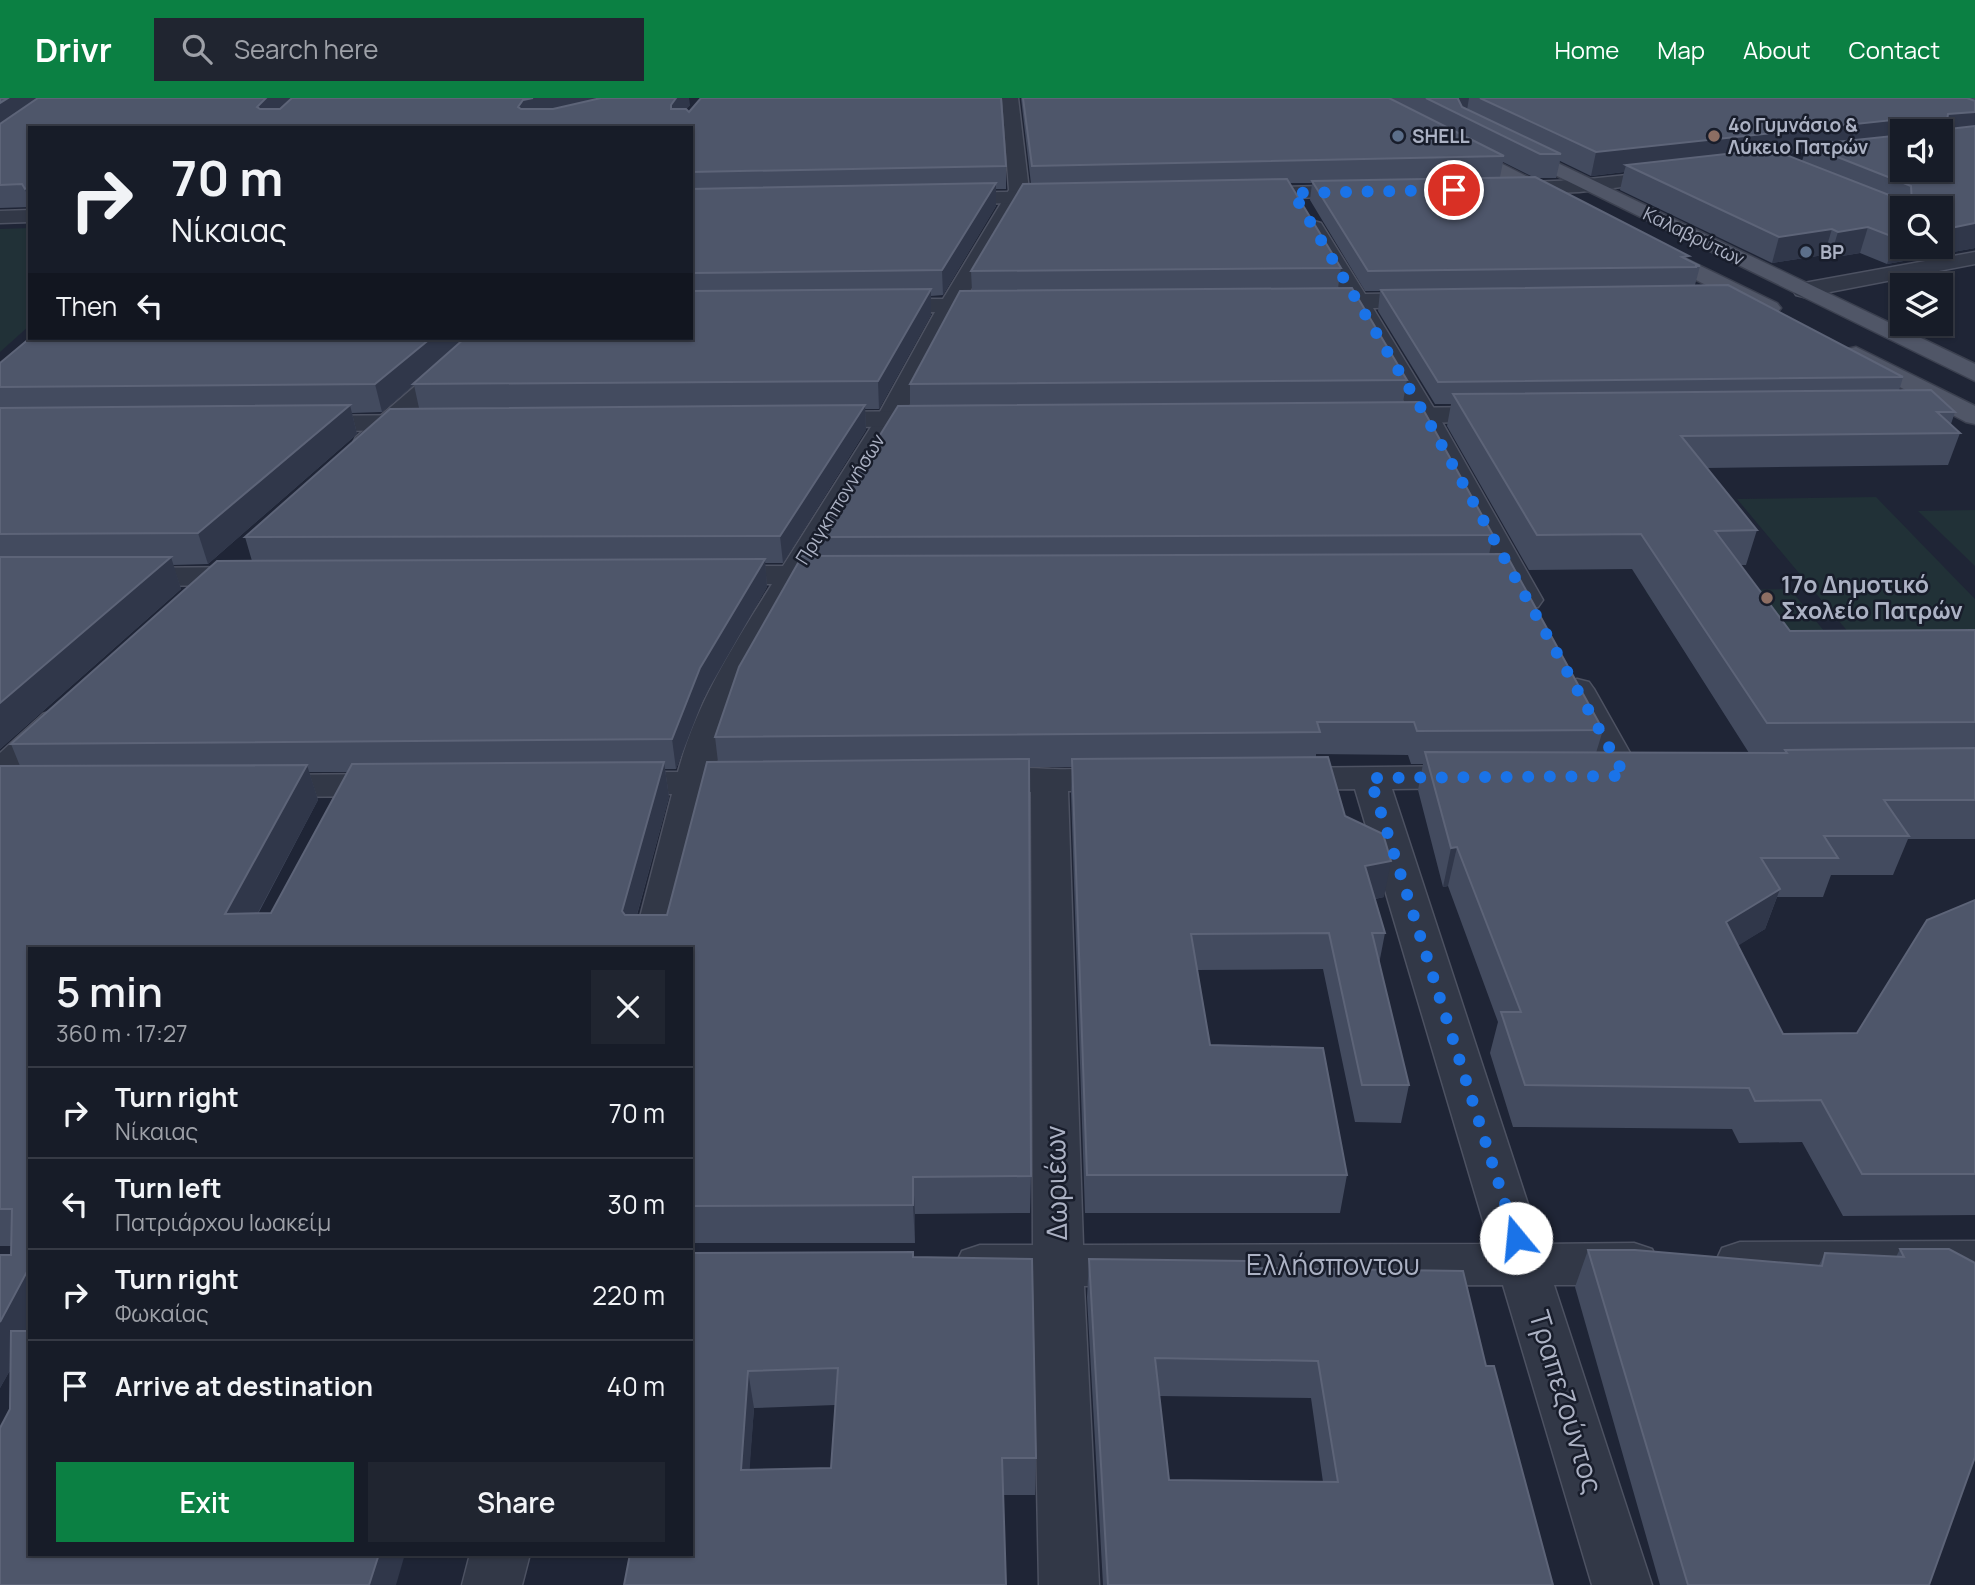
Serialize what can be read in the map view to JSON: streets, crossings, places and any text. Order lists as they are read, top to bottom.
{
  "streets": {
    "main road": ["Καλαβρύτων"],
    "street": [
      "Πριγκηποννήσων",
      "Δωριέων",
      "Ελλήσποντου",
      "Τραπεζούντος"
    ]
  },
  "crossings": [
    ["Δωριέων", "Ελλήσποντου"],
    ["Ελλήσποντου", "Τραπεζούντος"]
  ],
  "places": [
    "SHELL",
    "4ο Γυμνάσιο & Λύκειο Πατρών",
    "BP",
    "17ο Δημοτικό Σχολείο Πατρών"
  ],
  "page": {
    "header": "Drivr",
    "search": "Search here",
    "nav": [
      "Home",
      "Map",
      "About",
      "Contact"
    ],
    "turn": ["70 m", "Νίκαιας"],
    "then": "Then",
    "heading": ["5 min", "360 m · 17:27"],
    "list": [
      {
        "name": "Turn right",
        "note": "Νίκαιας",
        "value": "70 m"
      },
      {
        "name": "Turn left",
        "note": "Πατριάρχου Ιωακείμ",
        "value": "30 m"
      },
      {
        "name": "Turn right",
        "note": "Φωκαίας",
        "value": "220 m"
      },
      {
        "name": "Arrive at destination",
        "value": "40 m"
      }
    ],
    "buttons": ["Exit", "Share"]
  }
}
